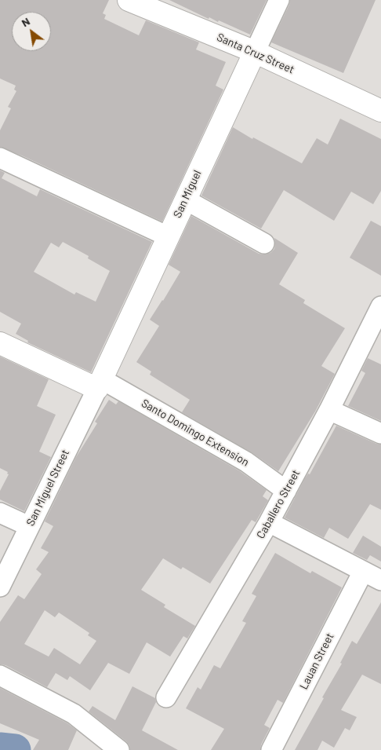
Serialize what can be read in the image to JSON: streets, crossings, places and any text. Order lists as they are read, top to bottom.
{
  "streets": {
    "main road": ["Santa Cruz Street", "San Miguel"],
    "street": [
      "Santo Domingo Extension",
      "San Miguel Street",
      "Caballero Street",
      "Lauan Street"
    ]
  },
  "crossings": [
    ["Santa Cruz Street", "San Miguel"],
    ["San Miguel", "Santo Domingo Extension"],
    ["San Miguel", "San Miguel Street"],
    ["Santo Domingo Extension", "San Miguel Street"],
    ["Santo Domingo Extension", "Caballero Street"]
  ],
  "north": "top left"
}
